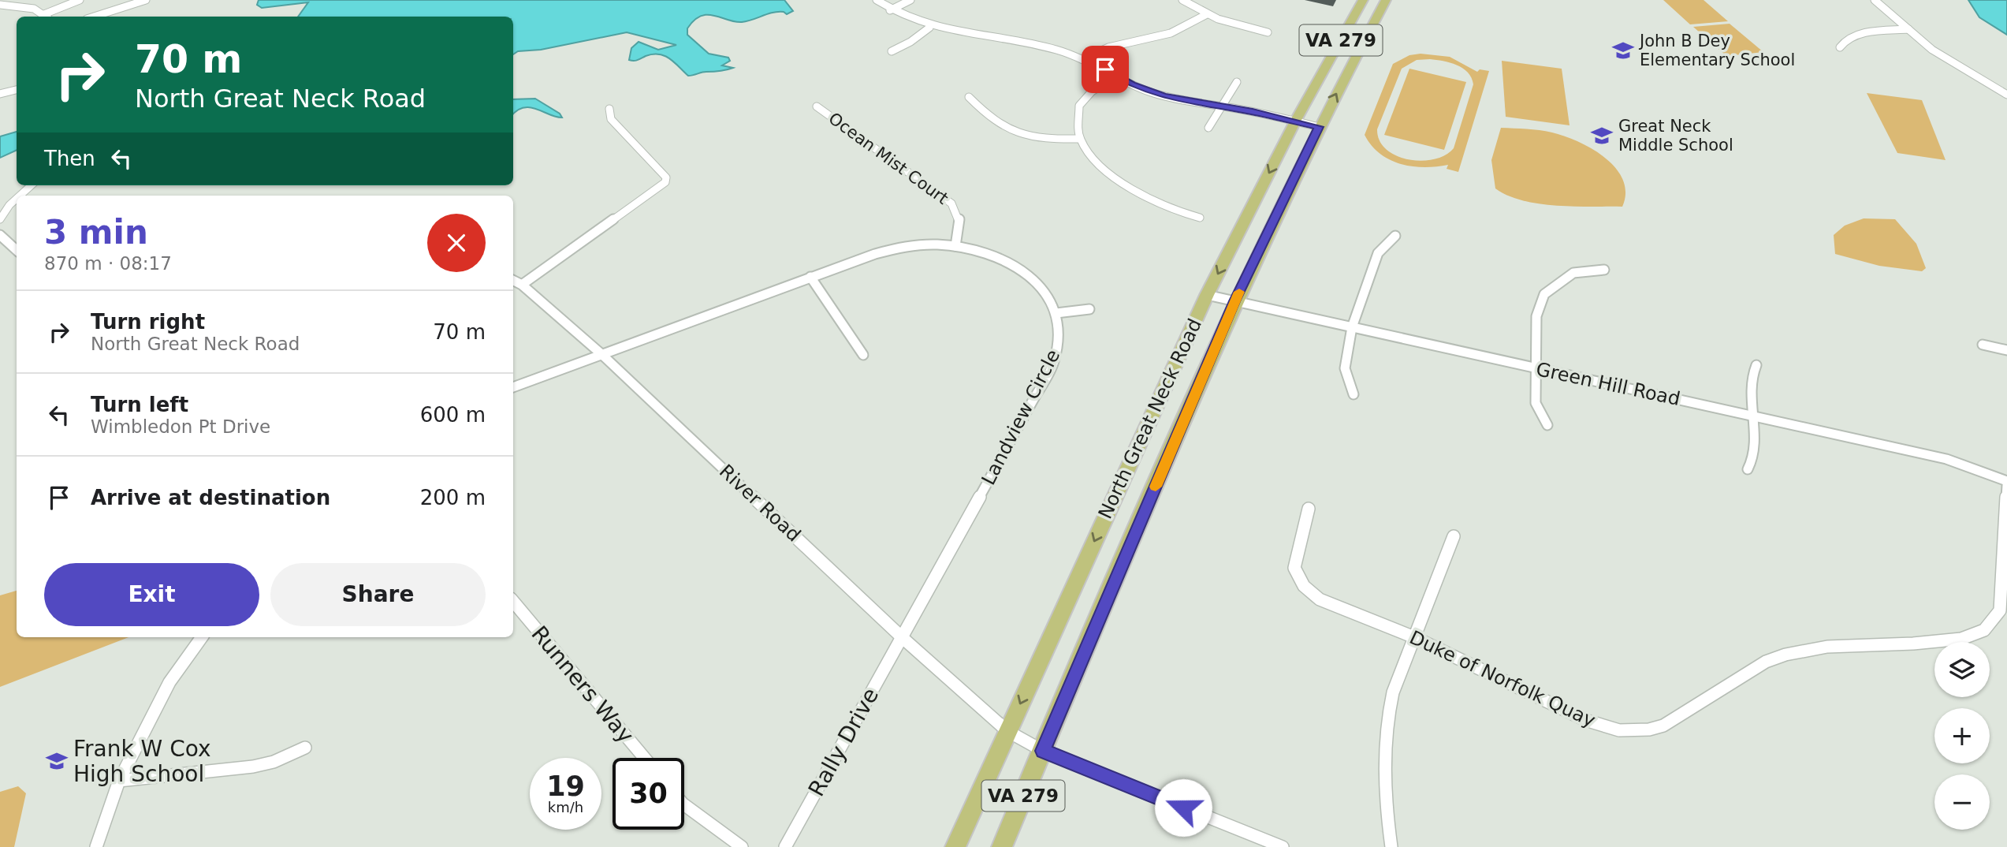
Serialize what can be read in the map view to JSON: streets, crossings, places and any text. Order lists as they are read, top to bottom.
{
  "streets": {
    "main road": ["VA 279", "North Great Neck Road"],
    "street": [
      "Ocean Mist Court",
      "Green Hill Road",
      "Landview Circle",
      "River Road",
      "Duke of Norfolk Quay",
      "Runners Way",
      "Rally Drive"
    ]
  },
  "crossings": [
    ["Ocean Mist Court", "Landview Circle"],
    ["Green Hill Road", "North Great Neck Road"],
    ["Green Hill Road", "Duke of Norfolk Quay"],
    ["Landview Circle", "River Road"],
    ["Landview Circle", "Rally Drive"],
    ["North Great Neck Road", "River Road"],
    ["River Road", "Rally Drive"]
  ],
  "places": {
    "school or university": ["John B Dey Elementary School", "Great Neck Middle School", "Frank W Cox High School"]
  },
  "page": {
    "turn": ["70 m", "North Great Neck Road"],
    "then": "Then",
    "heading": ["3 min", "870 m · 08:17"],
    "list": [
      {
        "name": "Turn right",
        "note": "North Great Neck Road",
        "value": "70 m"
      },
      {
        "name": "Turn left",
        "note": "Wimbledon Pt Drive",
        "value": "600 m"
      },
      {
        "name": "Arrive at destination",
        "value": "200 m"
      }
    ],
    "buttons": ["Exit", "Share"],
    "map_buttons": ["+", "−"],
    "speed": "19 km/h",
    "limit": "30"
  }
}
